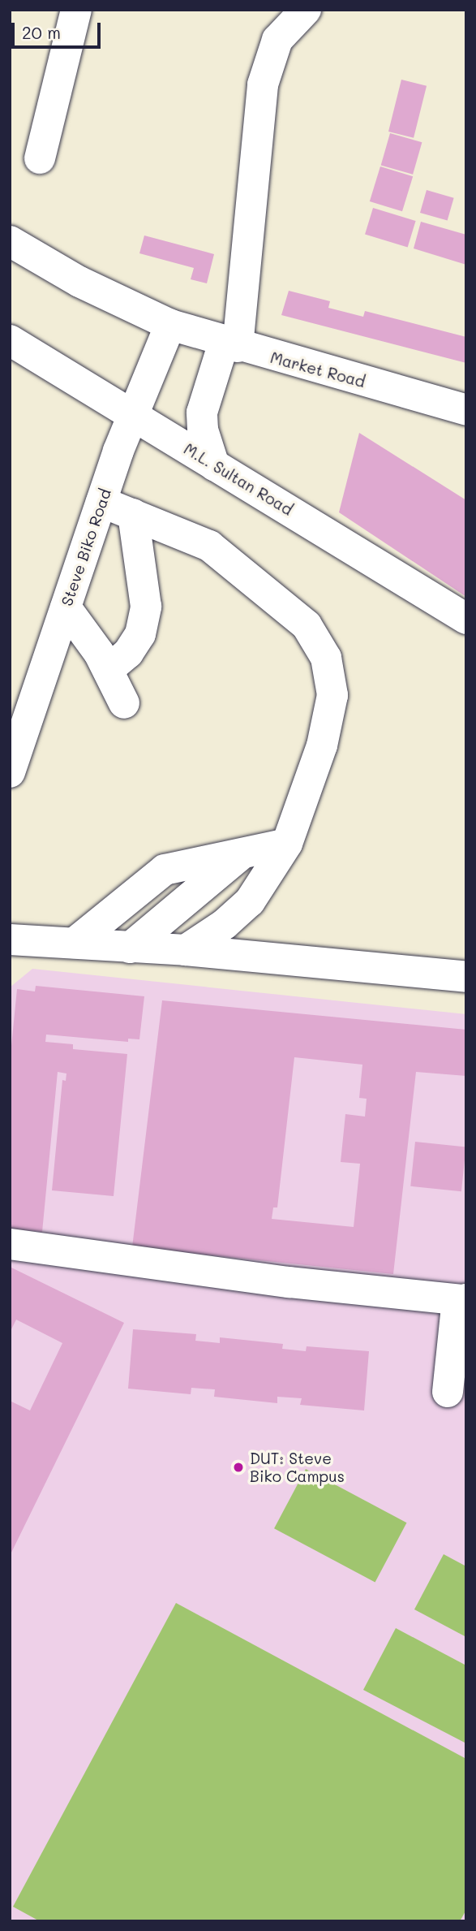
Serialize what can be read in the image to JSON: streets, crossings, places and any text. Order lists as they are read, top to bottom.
{
  "streets": {
    "main road": ["Market Road", "M.L. Sultan Road", "Steve Biko Road"]
  },
  "crossings": [
    ["Market Road", "Steve Biko Road"],
    ["M.L. Sultan Road", "Steve Biko Road"]
  ],
  "places": ["DUT: Steve Biko Campus"],
  "scale_bar": "20 m"
}
